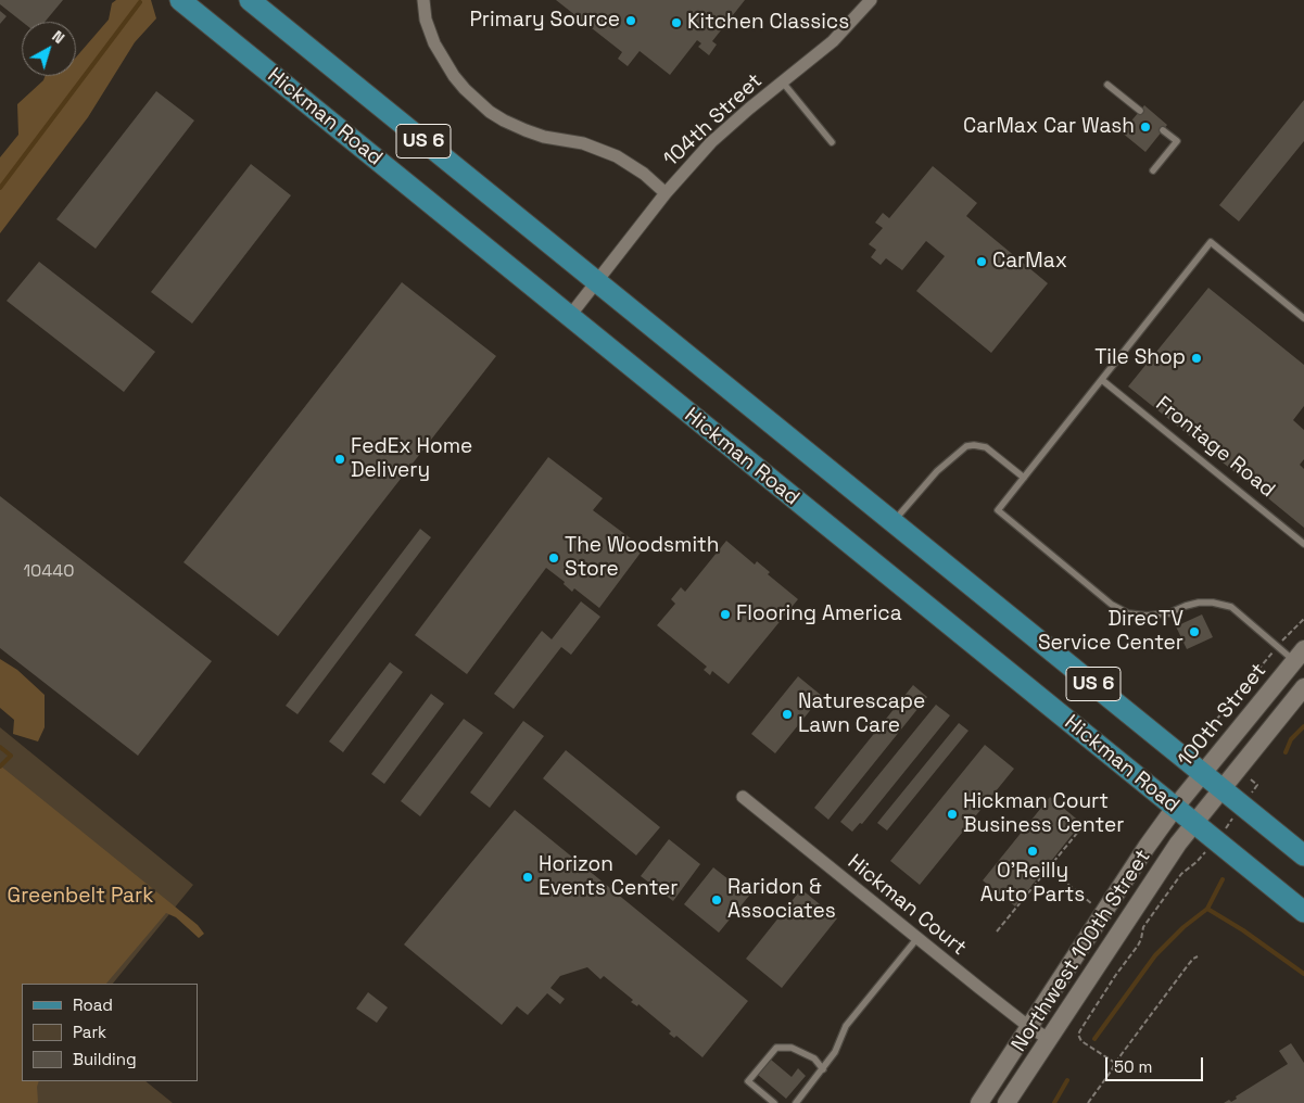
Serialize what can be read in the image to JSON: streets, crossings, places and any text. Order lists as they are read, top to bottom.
{
  "streets": {
    "main road": [
      "Hickman Road",
      "US 6",
      "100th Street",
      "Northwest 100th Street"
    ],
    "street": ["104th Street", "Hickman Court"],
    "lane": ["Frontage Road"]
  },
  "crossings": [
    ["Hickman Road", "104th Street"],
    ["Hickman Road", "100th Street"],
    ["Hickman Road", "Northwest 100th Street"],
    ["104th Street", "US 6"],
    ["US 6", "100th Street"],
    ["100th Street", "Northwest 100th Street"],
    ["Hickman Court", "Northwest 100th Street"]
  ],
  "parks": ["Greenbelt Park"],
  "places": [
    "Primary Source",
    "Kitchen Classics",
    "CarMax Car Wash",
    "CarMax",
    "Tile Shop",
    "FedEx Home Delivery",
    "The Woodsmith Store",
    "Flooring America",
    "DirecTV Service Center",
    "Naturescape Lawn Care",
    "Hickman Court Business Center",
    "O'Reilly Auto Parts",
    "Horizon Events Center",
    "Raridon & Associates"
  ],
  "house_numbers": ["10440"],
  "legend": ["Road", "Park", "Building"],
  "scale_bar": "50 m",
  "north": "top right"
}
